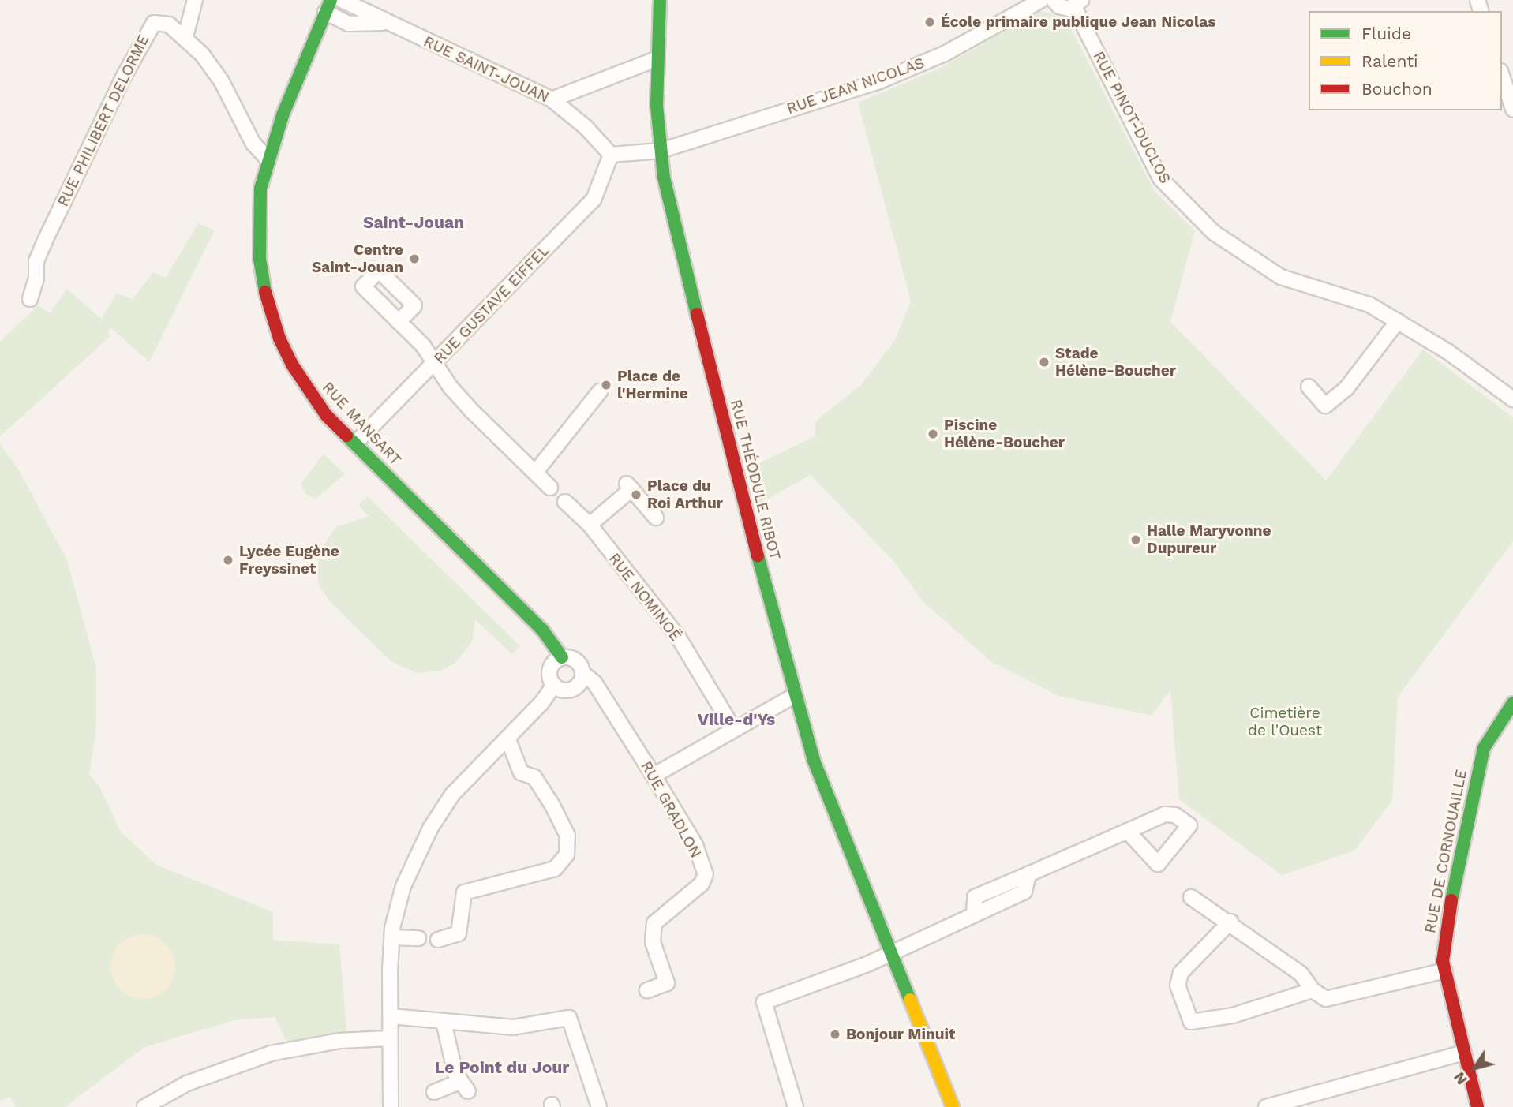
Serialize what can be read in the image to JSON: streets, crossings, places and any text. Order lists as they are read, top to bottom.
{
  "streets": {
    "street": [
      "RUE SAINT-JOUAN",
      "RUE JEAN NICOLAS",
      "RUE PINOT-DUCLOS",
      "RUE PHILIBERT DELORME",
      "RUE GUSTAVE EIFFEL",
      "RUE MANSART",
      "RUE THÉODULE RIBOT",
      "RUE NOMINOË",
      "RUE GRADLON",
      "RUE DE CORNOUAILLE"
    ]
  },
  "crossings": [
    ["RUE SAINT-JOUAN", "RUE GUSTAVE EIFFEL"],
    ["RUE SAINT-JOUAN", "RUE MANSART"],
    ["RUE JEAN NICOLAS", "RUE THÉODULE RIBOT"],
    ["RUE PHILIBERT DELORME", "RUE MANSART"],
    ["RUE GUSTAVE EIFFEL", "RUE MANSART"],
    ["RUE MANSART", "RUE GRADLON"]
  ],
  "districts": ["Saint-Jouan", "Ville-d'Ys", "Le Point du Jour"],
  "parks": ["Cimetière de l'Ouest"],
  "places": [
    "École primaire publique Jean Nicolas",
    "Centre Saint-Jouan",
    "Stade Hélène-Boucher",
    "Place de l'Hermine",
    "Piscine Hélène-Boucher",
    "Place du Roi Arthur",
    "Halle Maryvonne Dupureur",
    "Lycée Eugène Freyssinet",
    "Bonjour Minuit"
  ],
  "legend": ["Fluide", "Ralenti", "Bouchon"],
  "north": "bottom left"
}
